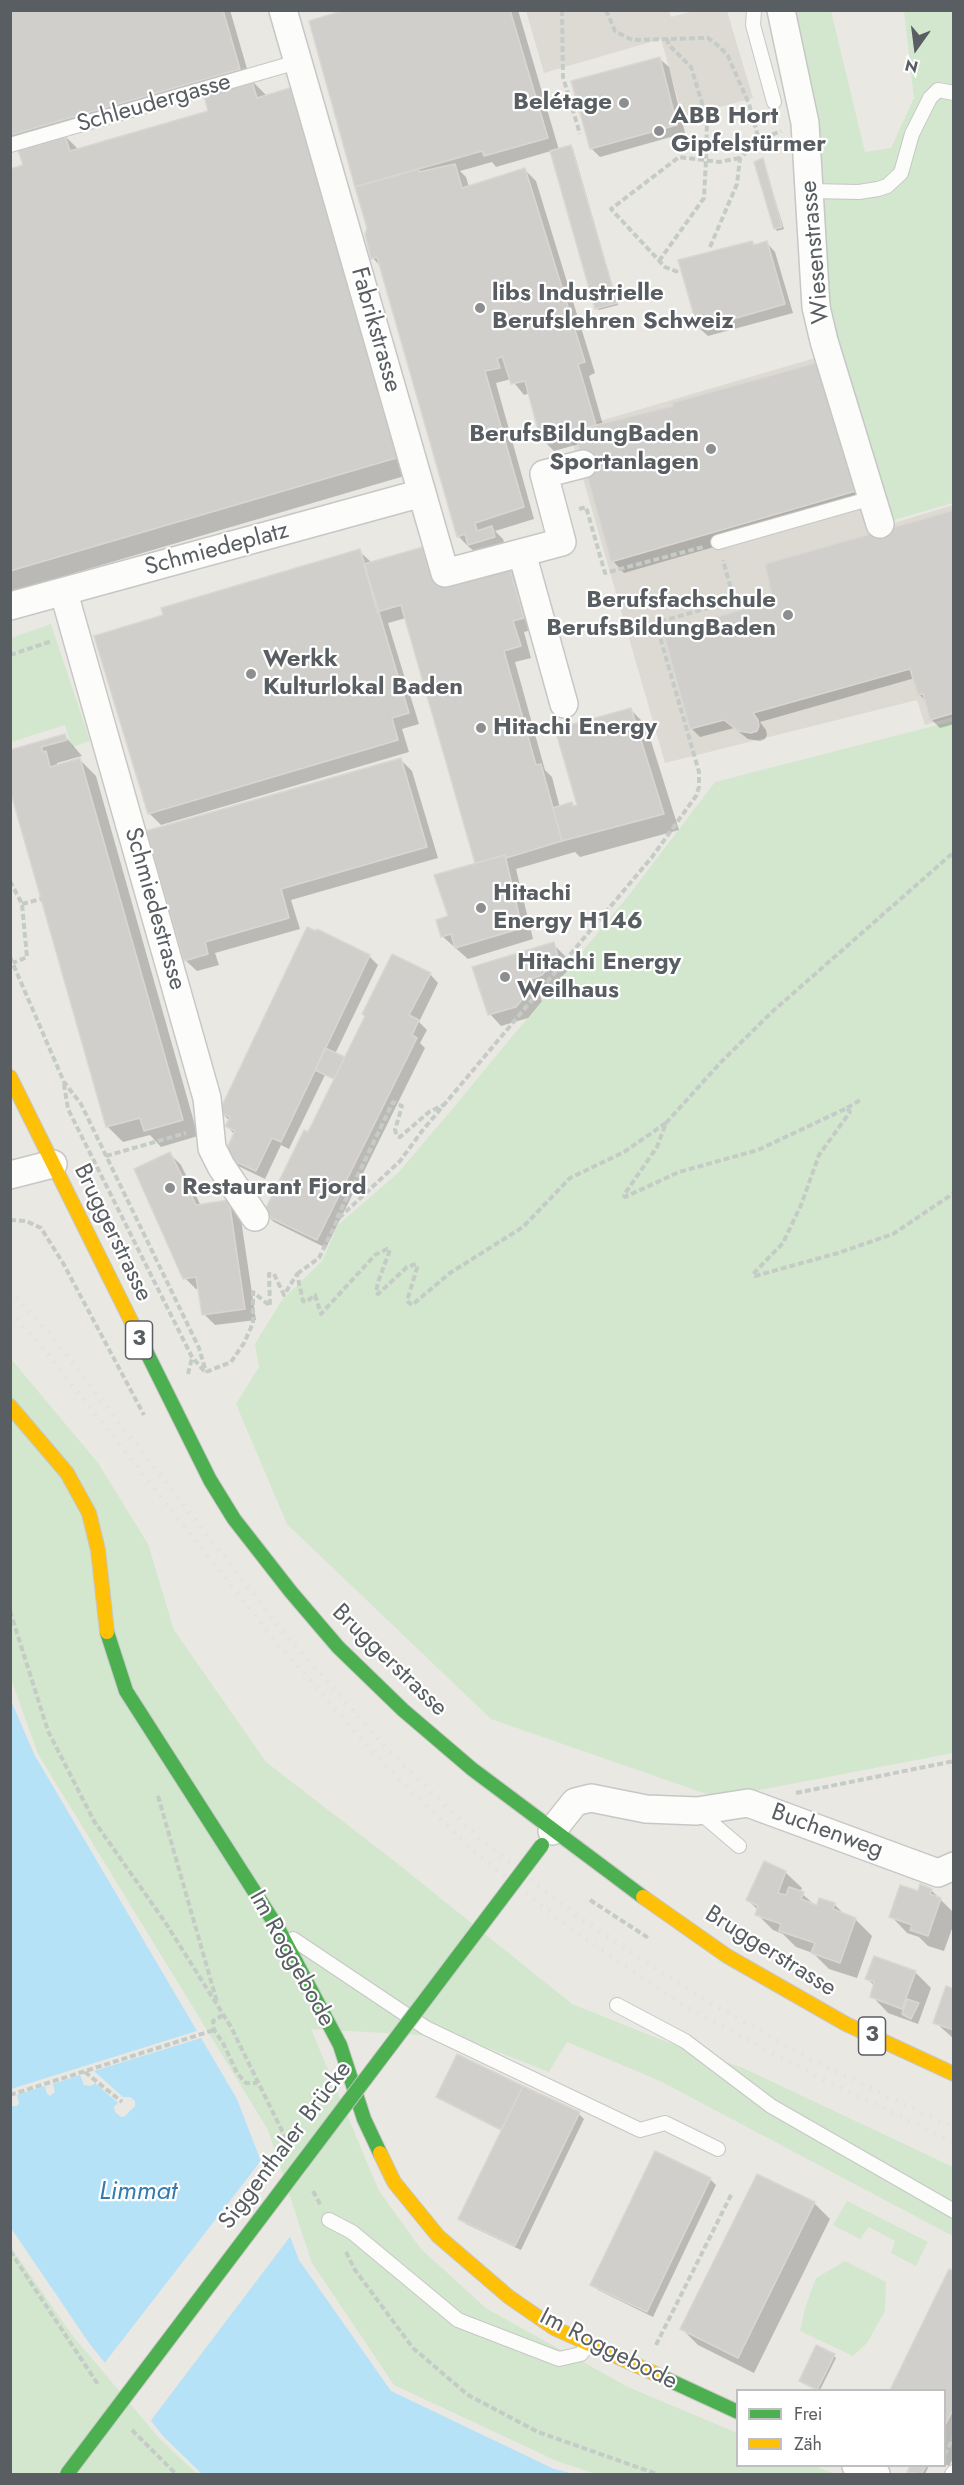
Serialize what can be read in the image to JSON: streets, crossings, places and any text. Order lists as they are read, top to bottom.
{
  "streets": {
    "main road": [
      "Bruggerstrasse",
      "3",
      "Im Roggebode",
      "Siggenthaler Brücke"
    ],
    "street": [
      "Wiesenstrasse",
      "Fabrikstrasse",
      "Schmiedeplatz",
      "Schmiedestrasse",
      "Buchenweg"
    ],
    "lane": ["Schleudergasse"]
  },
  "crossings": [
    ["Schleudergasse", "Fabrikstrasse"],
    ["Fabrikstrasse", "Schmiedeplatz"],
    ["Schmiedeplatz", "Schmiedestrasse"],
    ["Bruggerstrasse", "Buchenweg"],
    ["Bruggerstrasse", "Siggenthaler Brücke"],
    ["Buchenweg", "Siggenthaler Brücke"]
  ],
  "water": ["Limmat"],
  "places": [
    "Belétage",
    "ABB Hort Gipfelstürmer",
    "libs Industrielle Berufslehren Schweiz",
    "BerufsBildungBaden Sportanlagen",
    "Berufsfachschule BerufsBildungBaden",
    "Werkk Kulturlokal Baden",
    "Hitachi Energy",
    "Hitachi Energy H146",
    "Hitachi Energy Weilhaus",
    "Restaurant Fjord"
  ],
  "legend": ["Frei", "Zäh"],
  "north": "bottom"
}
